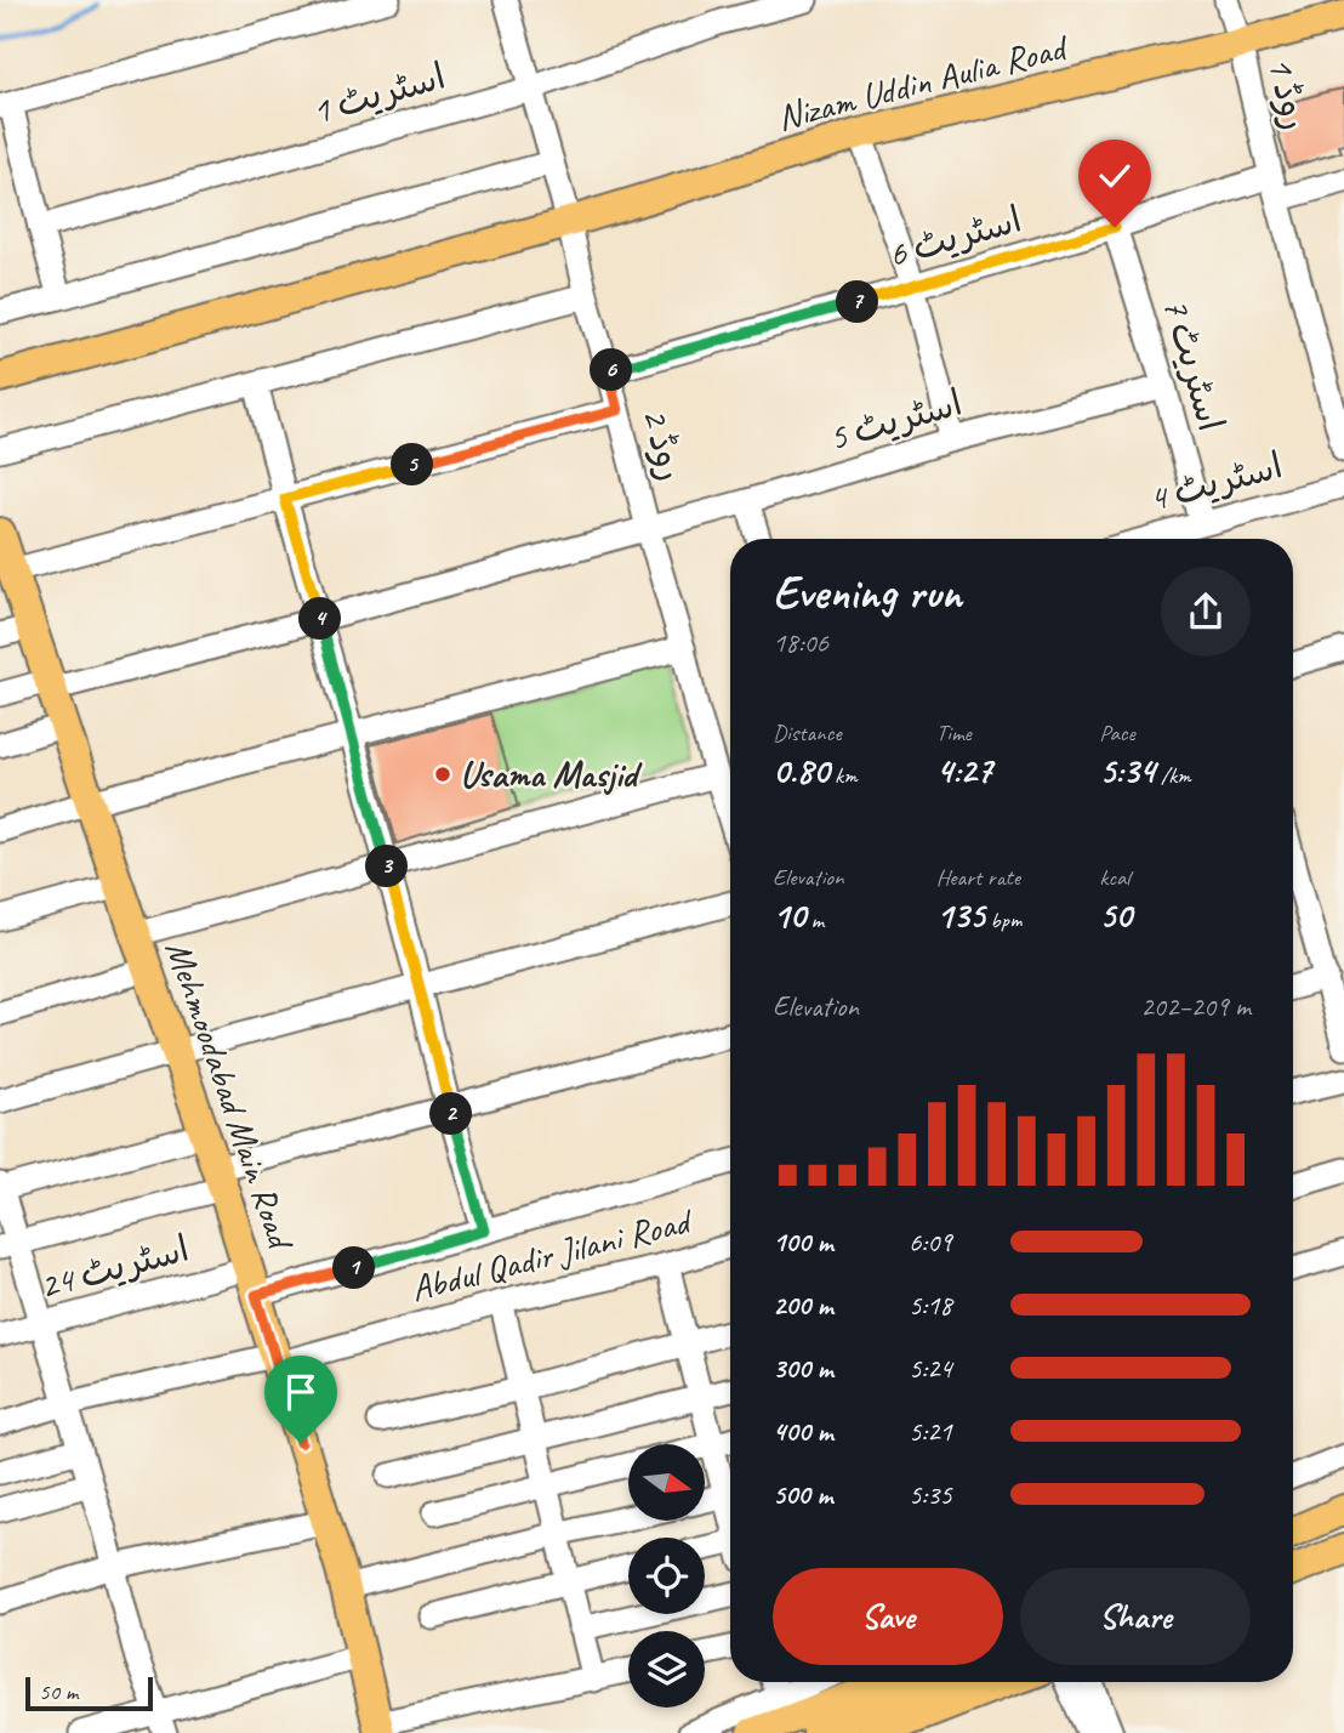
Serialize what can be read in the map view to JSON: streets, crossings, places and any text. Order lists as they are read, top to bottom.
{
  "streets": {
    "main road": ["Nizam Uddin Aulia Road", "Mehmoodabad Main Road"],
    "street": [
      "اسٹریٹ 1",
      "روڈ 1",
      "اسٹریٹ 6",
      "اسٹریٹ 7",
      "اسٹریٹ 5",
      "روڈ 2",
      "اسٹریٹ 4",
      "Abdul Qadir Jilani Road",
      "اسٹریٹ 24"
    ]
  },
  "crossings": [
    ["Nizam Uddin Aulia Road", "روڈ 1"],
    ["Nizam Uddin Aulia Road", "روڈ 2"],
    ["اسٹریٹ 1", "روڈ 2"],
    ["روڈ 1", "اسٹریٹ 6"],
    ["اسٹریٹ 6", "اسٹریٹ 7"],
    ["اسٹریٹ 6", "روڈ 2"],
    ["اسٹریٹ 7", "اسٹریٹ 5"],
    ["اسٹریٹ 7", "اسٹریٹ 4"],
    ["اسٹریٹ 5", "روڈ 2"],
    ["اسٹریٹ 5", "Mehmoodabad Main Road"],
    ["Mehmoodabad Main Road", "Abdul Qadir Jilani Road"],
    ["Mehmoodabad Main Road", "اسٹریٹ 24"]
  ],
  "places": ["Usama Masjid"],
  "scale_bar": "50 m",
  "north": "right",
  "page": {
    "pins": [
      "7",
      "6",
      "5",
      "4",
      "3",
      "2",
      "1"
    ],
    "heading": ["Evening run", "18:06"],
    "stats": [
      ["Distance", "0.80 km"],
      ["Time", "4:27"],
      ["Pace", "5:34 /km"],
      ["Elevation", "10 m"],
      ["Heart rate", "135 bpm"],
      ["kcal", "50"]
    ],
    "chart": ["Elevation", "202–209 m"],
    "list": [
      {
        "name": "100 m",
        "note": "6:09"
      },
      {
        "name": "200 m",
        "note": "5:18"
      },
      {
        "name": "300 m",
        "note": "5:24"
      },
      {
        "name": "400 m",
        "note": "5:21"
      },
      {
        "name": "500 m",
        "note": "5:35"
      }
    ],
    "buttons": ["Save", "Share"],
    "scale": "50 m"
  }
}
